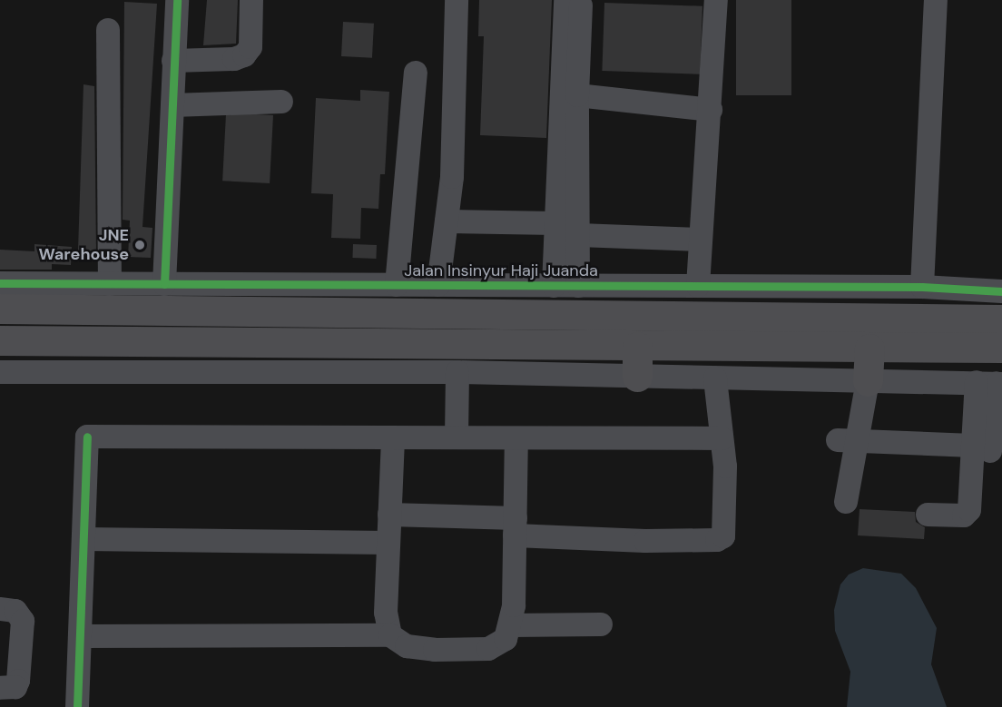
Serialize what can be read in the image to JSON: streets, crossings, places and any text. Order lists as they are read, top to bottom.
{
  "streets": {
    "street": ["Jalan Insinyur Haji Juanda"]
  },
  "places": ["JNE Warehouse"]
}
